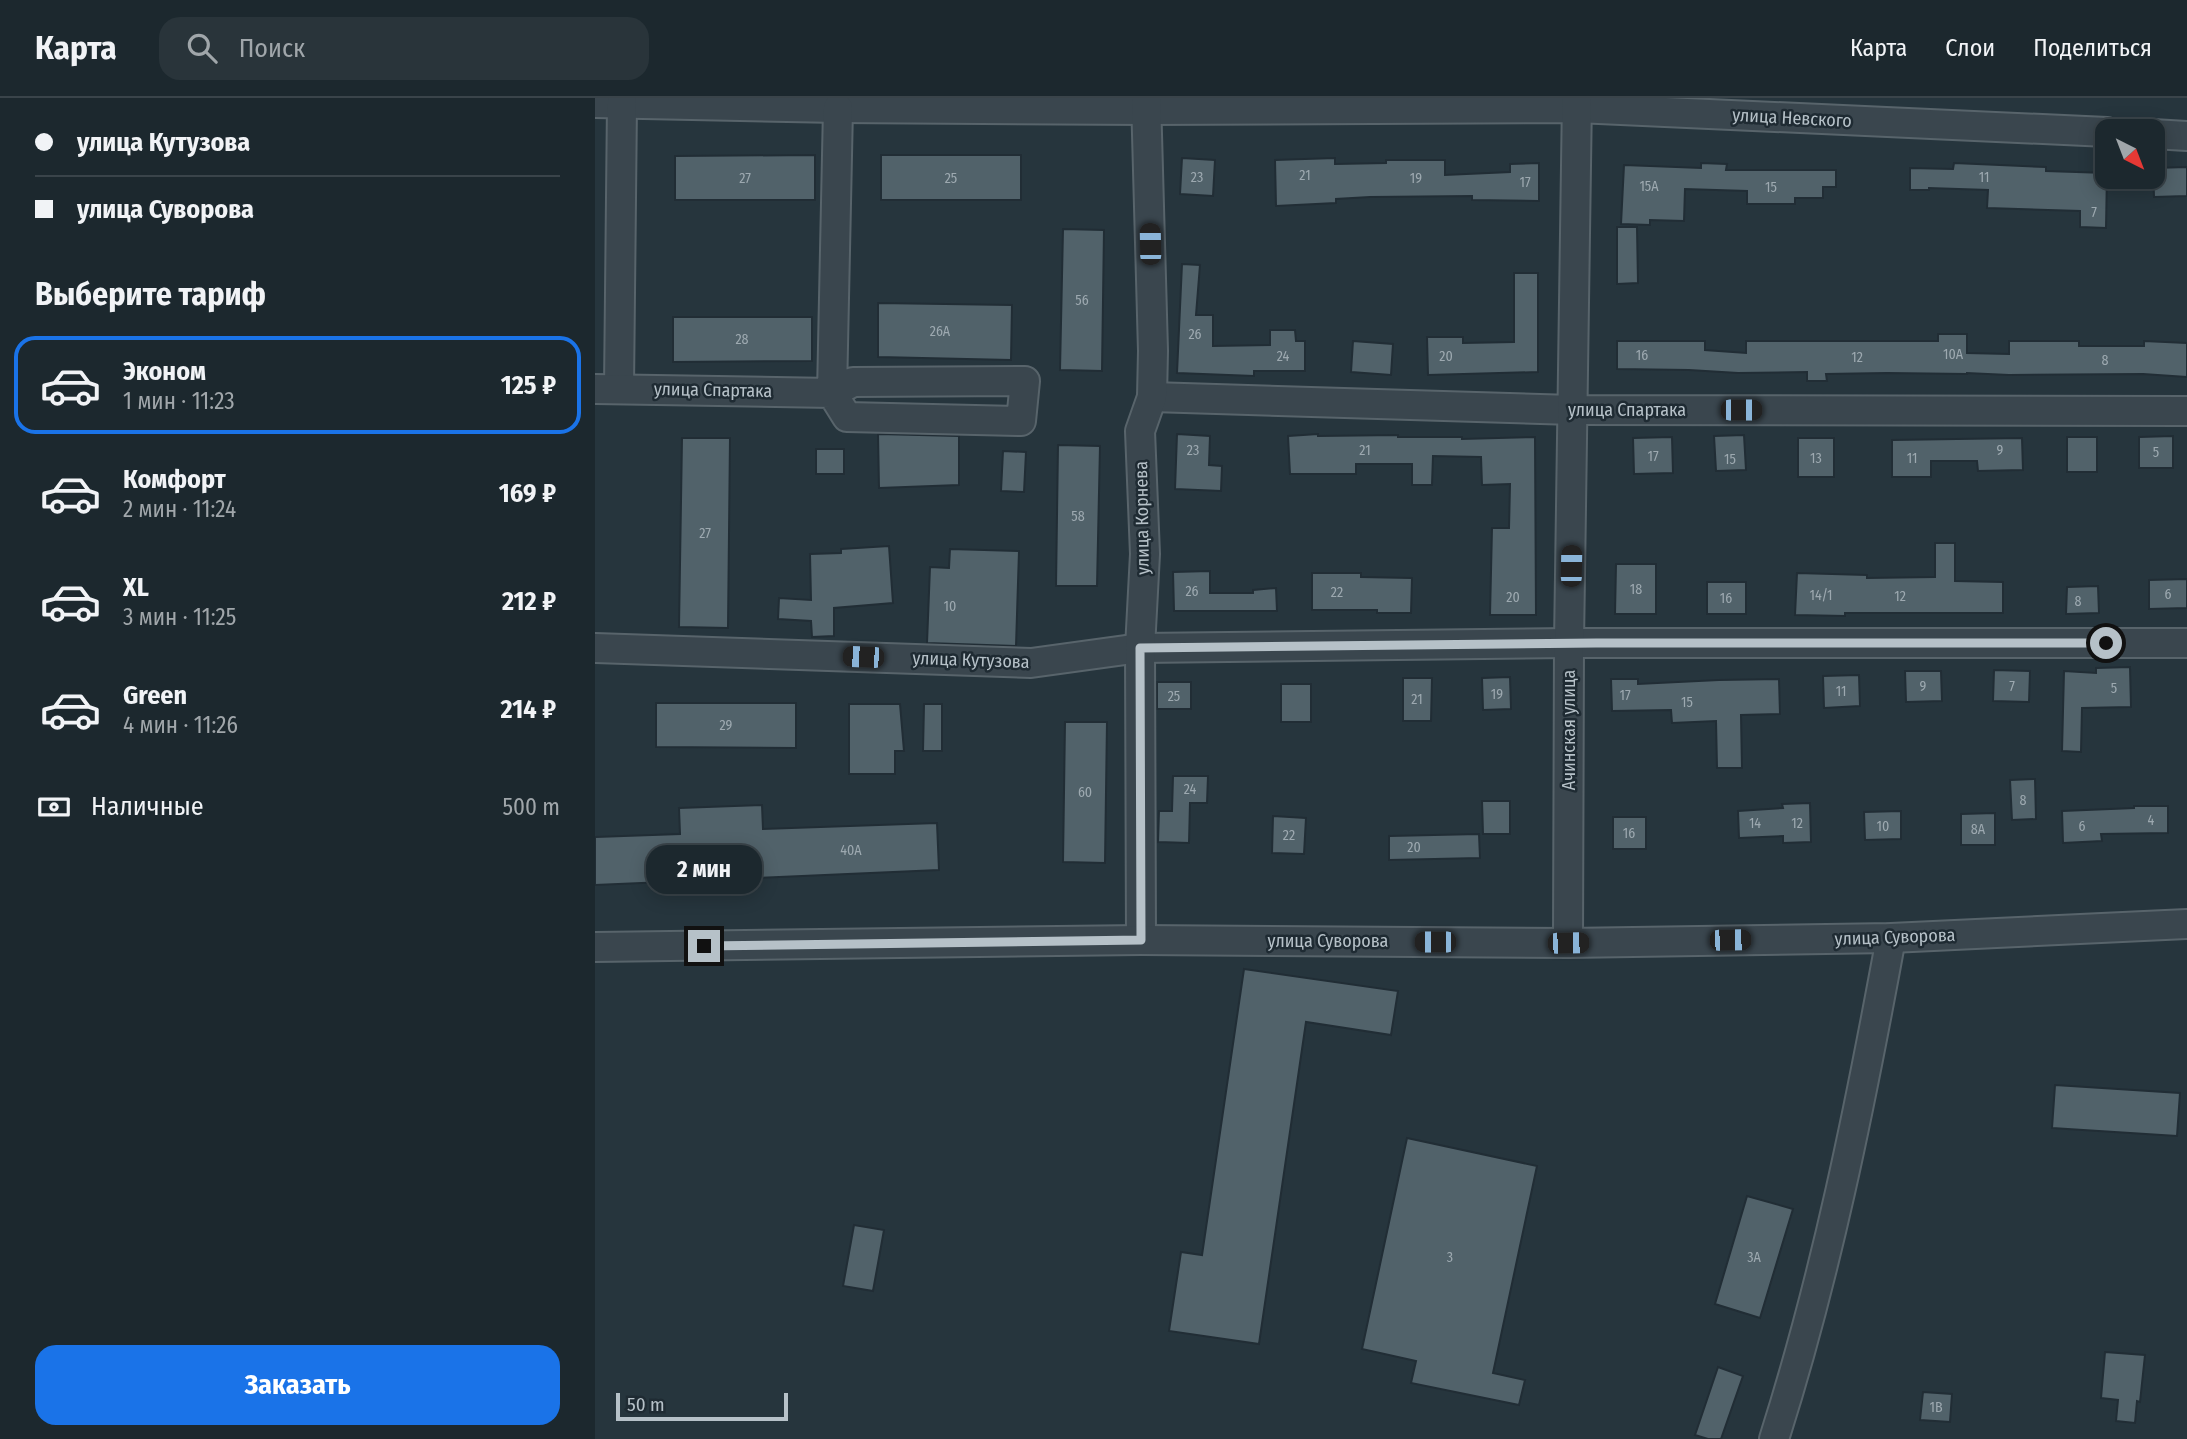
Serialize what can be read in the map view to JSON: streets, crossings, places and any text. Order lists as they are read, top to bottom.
{
  "streets": {
    "street": [
      "улица Невского",
      "улица Спартака",
      "улица Корнева",
      "улица Кутузова",
      "Ачинская улица",
      "улица Суворова"
    ]
  },
  "crossings": [
    ["улица Невского", "улица Корнева"],
    ["улица Невского", "Ачинская улица"],
    ["улица Спартака", "улица Корнева"],
    ["улица Спартака", "Ачинская улица"],
    ["улица Корнева", "улица Кутузова"],
    ["улица Корнева", "улица Суворова"],
    ["улица Кутузова", "Ачинская улица"],
    ["Ачинская улица", "улица Суворова"]
  ],
  "house_numbers": [
    "21",
    "23",
    "11",
    "27",
    "25",
    "19",
    "17",
    "15А",
    "15",
    "7",
    "56",
    "26А",
    "26",
    "28",
    "10А",
    "16",
    "24",
    "20",
    "12",
    "8",
    "23",
    "21",
    "9",
    "5",
    "17",
    "13",
    "11",
    "15",
    "58",
    "27",
    "18",
    "26",
    "22",
    "6",
    "14/1",
    "12",
    "20",
    "16",
    "8",
    "10",
    "9",
    "7",
    "5",
    "11",
    "19",
    "17",
    "25",
    "21",
    "15",
    "29",
    "24",
    "60",
    "8",
    "4",
    "14",
    "12",
    "10",
    "6",
    "8А",
    "16",
    "22",
    "20",
    "40А",
    "3",
    "3А",
    "1В"
  ],
  "scale_bar": "50 m",
  "north": "bottom right",
  "page": {
    "header": "Карта",
    "search": "Поиск",
    "nav": ["Карта", "Слои", "Поделиться"],
    "banner": ["улица Кутузова", "улица Суворова"],
    "heading": "Выберите тариф",
    "list": [
      {
        "name": "Эконом",
        "note": "1 мин · 11:23",
        "value": "125 ₽"
      },
      {
        "name": "Комфорт",
        "note": "2 мин · 11:24",
        "value": "169 ₽"
      },
      {
        "name": "XL",
        "note": "3 мин · 11:25",
        "value": "212 ₽"
      },
      {
        "name": "Green",
        "note": "4 мин · 11:26",
        "value": "214 ₽"
      }
    ],
    "pay": ["Наличные", "500 m"],
    "bubble": "2 мин",
    "buttons": "Заказать",
    "scale": "50 m"
  }
}
